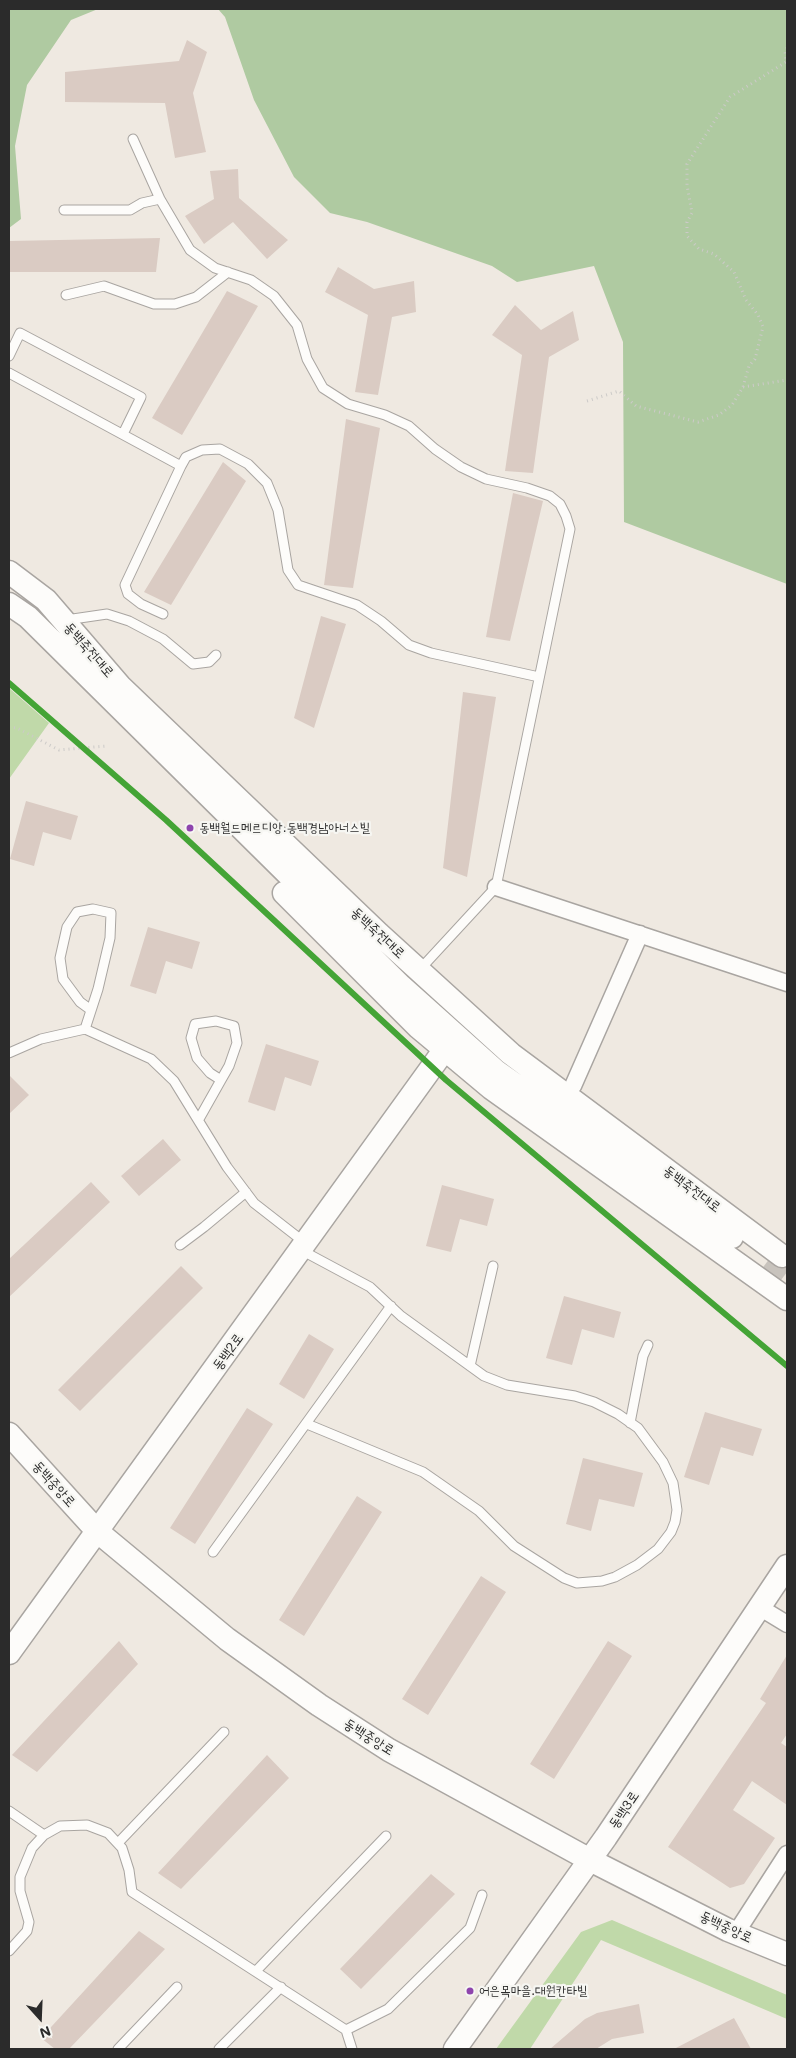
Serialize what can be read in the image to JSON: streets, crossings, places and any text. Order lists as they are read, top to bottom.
{
  "streets": {
    "main road": [
      "동백죽전대로",
      "동백2로",
      "동백중앙로",
      "동백3로"
    ]
  },
  "crossings": [
    ["동백2로", "동백중앙로"],
    ["동백중앙로", "동백3로"]
  ],
  "places": ["동백월드메르디앙.동백경남아너스빌", "어은목마을.대원칸타빌"],
  "north": "bottom"
}
